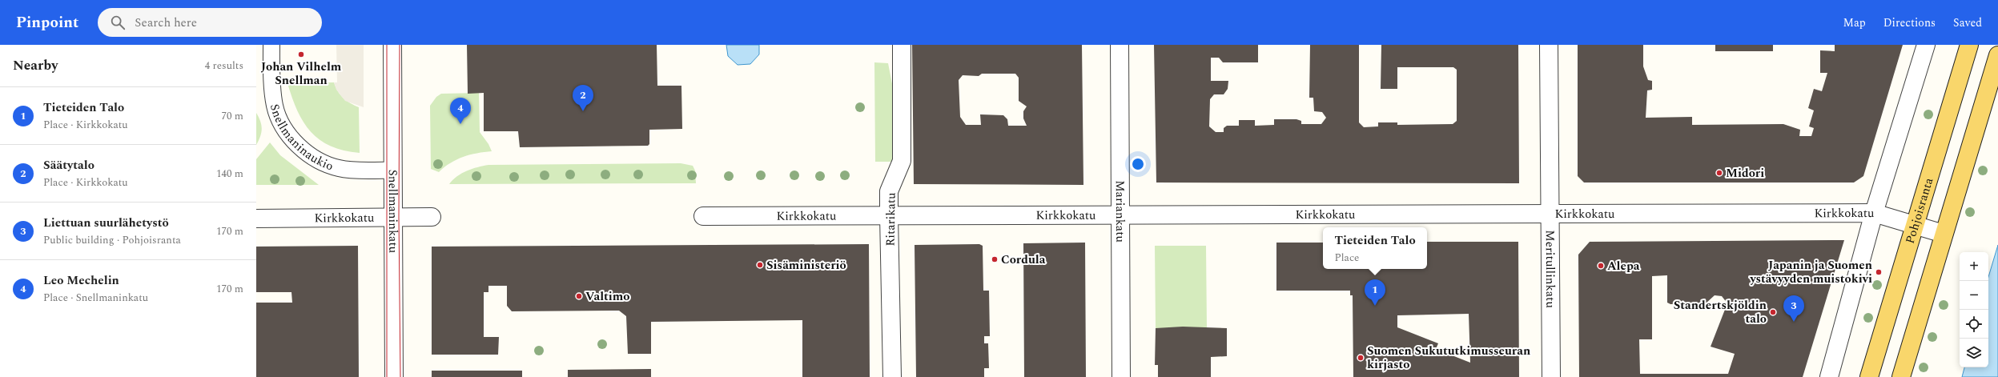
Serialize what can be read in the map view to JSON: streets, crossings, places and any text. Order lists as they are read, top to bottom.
{
  "streets": {
    "main road": ["Pohjoisranta"],
    "street": [
      "Mariankatu",
      "Snellmaninkatu",
      "Kirkkokatu",
      "Ritarikatu",
      "Meritullinkatu"
    ],
    "lane": ["Snellmaninaukio"]
  },
  "crossings": [
    ["Snellmaninaukio", "Snellmaninkatu"],
    ["Mariankatu", "Kirkkokatu"],
    ["Snellmaninkatu", "Kirkkokatu"],
    ["Pohjoisranta", "Kirkkokatu"],
    ["Kirkkokatu", "Ritarikatu"],
    ["Kirkkokatu", "Meritullinkatu"]
  ],
  "places": [
    "Johan Vilhelm Snellman",
    "Midori",
    "Cordula",
    "Sisäministeriö",
    "Alepa",
    "Japanin ja Suomen ystävyyden muistokivi",
    "Valtimo",
    "Standertskjöldin talo",
    "Suomen Sukututkimusseuran kirjasto"
  ],
  "page": {
    "header": "Pinpoint",
    "search": "Search here",
    "nav": ["Map", "Directions", "Saved"],
    "heading": ["Nearby", "4 results"],
    "pins": [
      "2",
      "4",
      "1",
      "3"
    ],
    "list": [
      {
        "mark": "1",
        "name": "Tieteiden Talo",
        "note": "Place · Kirkkokatu",
        "value": "70 m"
      },
      {
        "mark": "2",
        "name": "Säätytalo",
        "note": "Place · Kirkkokatu",
        "value": "140 m"
      },
      {
        "mark": "3",
        "name": "Liettuan suurlähetystö",
        "note": "Public building · Pohjoisranta",
        "value": "170 m"
      },
      {
        "mark": "4",
        "name": "Leo Mechelin",
        "note": "Place · Snellmaninkatu",
        "value": "170 m"
      }
    ],
    "popup": ["Tieteiden Talo", "Place"],
    "map_buttons": ["+", "−"]
  }
}
